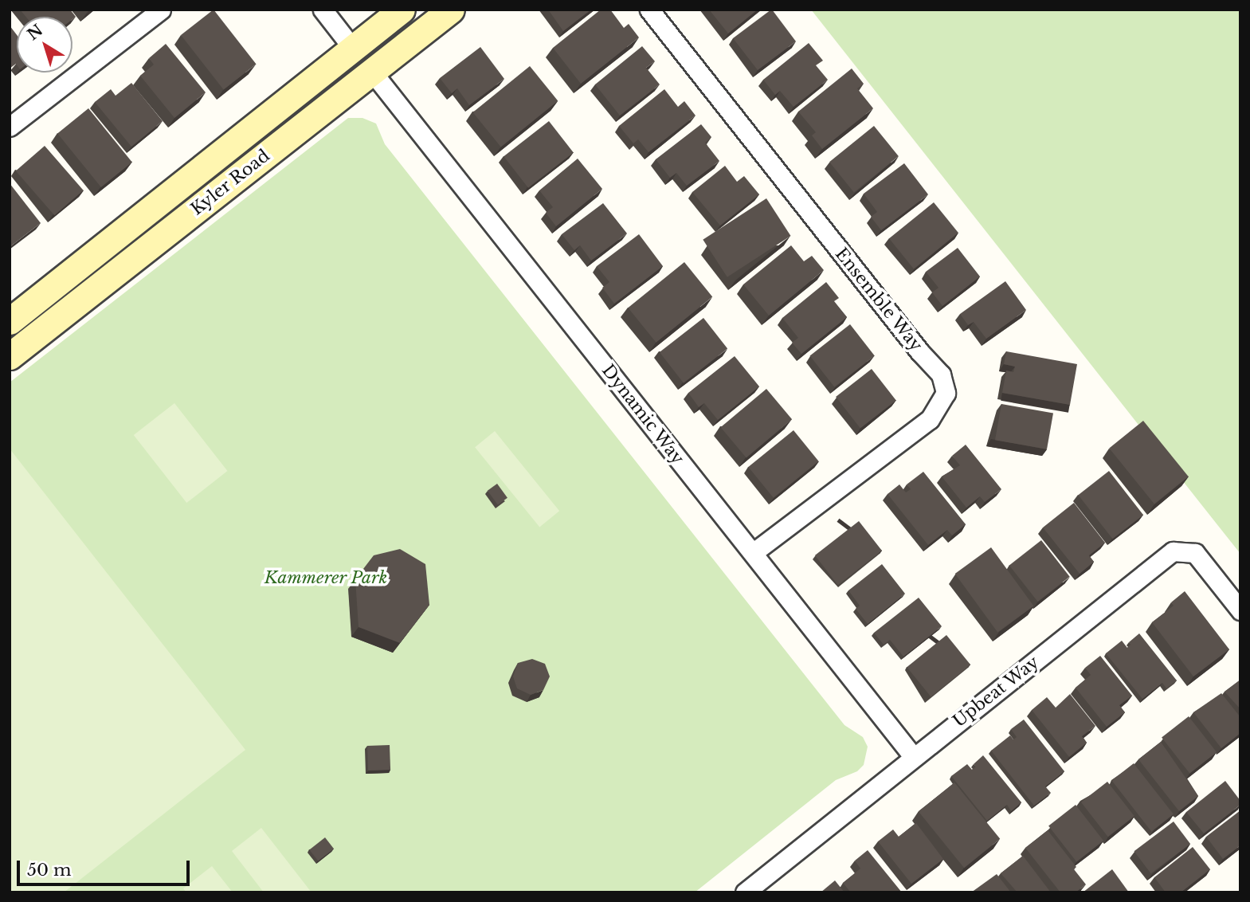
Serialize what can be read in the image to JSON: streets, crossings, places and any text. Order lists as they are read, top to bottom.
{
  "streets": {
    "street": [
      "Kyler Road",
      "Ensemble Way",
      "Dynamic Way",
      "Upbeat Way"
    ]
  },
  "crossings": [
    ["Kyler Road", "Dynamic Way"],
    ["Ensemble Way", "Dynamic Way"],
    ["Dynamic Way", "Upbeat Way"]
  ],
  "parks": ["Kammerer Park"],
  "scale_bar": "50 m",
  "north": "top left"
}
